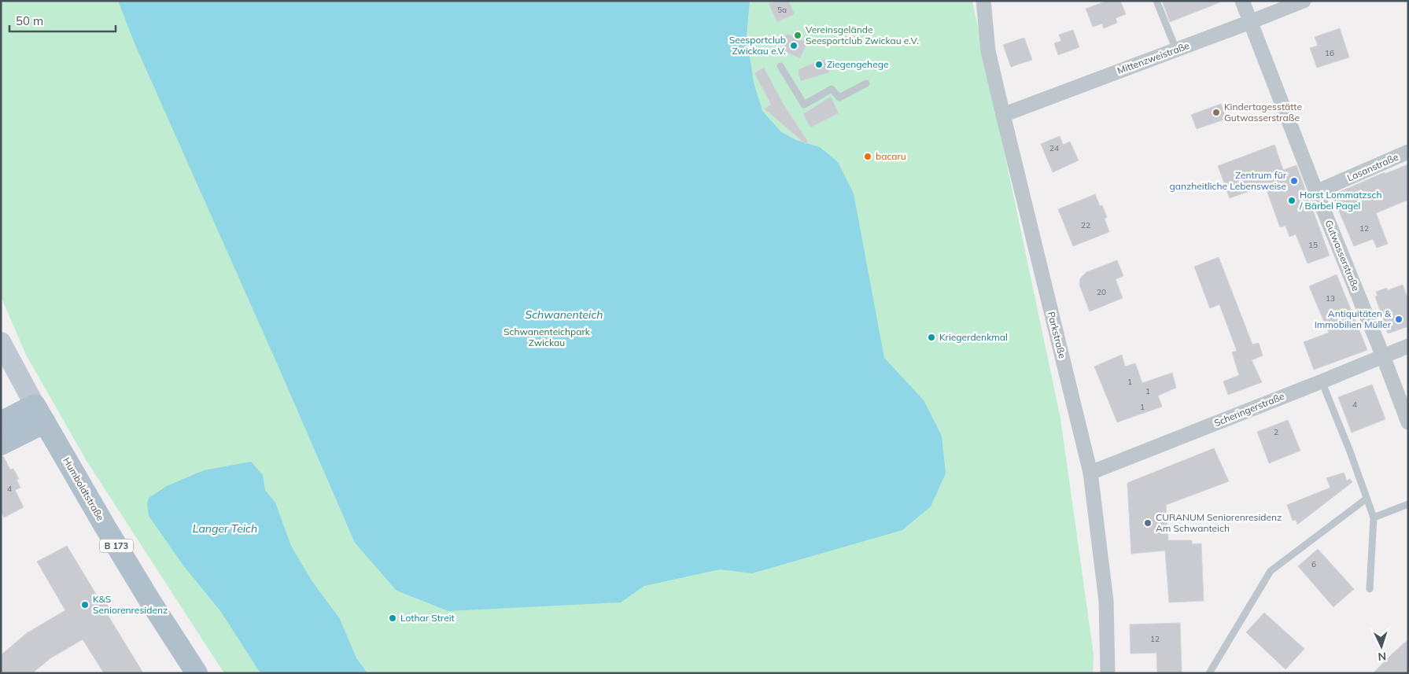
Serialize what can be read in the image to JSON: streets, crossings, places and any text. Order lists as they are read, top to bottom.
{
  "streets": {
    "main road": ["Humboldtstraße", "B 173"],
    "street": [
      "Mittenzweistraße",
      "Lasanstraße",
      "Gutwasserstraße",
      "Parkstraße",
      "Scheringerstraße"
    ]
  },
  "crossings": [
    ["Mittenzweistraße", "Gutwasserstraße"],
    ["Mittenzweistraße", "Parkstraße"],
    ["Lasanstraße", "Gutwasserstraße"],
    ["Gutwasserstraße", "Scheringerstraße"],
    ["Parkstraße", "Scheringerstraße"]
  ],
  "water": ["Schwanenteich", "Langer Teich"],
  "parks": ["Schwanenteichpark Zwickau"],
  "places": [
    "Vereinsgelände Seesportclub Zwickau e.V.",
    "Seesportclub Zwickau e.V.",
    "Ziegengehege",
    "Kindertagesstätte Gutwasserstraße",
    "bacaru",
    "Zentrum für ganzheitliche Lebensweise",
    "Horst Lommatzsch / Bärbel Pagel",
    "Antiquitäten & Immobilien Müller",
    "Kriegerdenkmal",
    "CURANUM Seniorenresidenz Am Schwanteich",
    "K&S Seniorenresidenz",
    "Lothar Streit"
  ],
  "house_numbers": [
    "5a",
    "16",
    "24",
    "22",
    "12",
    "15",
    "20",
    "13",
    "1",
    "1",
    "4",
    "1",
    "2",
    "4",
    "6",
    "12"
  ],
  "scale_bar": "50 m",
  "north": "bottom"
}
